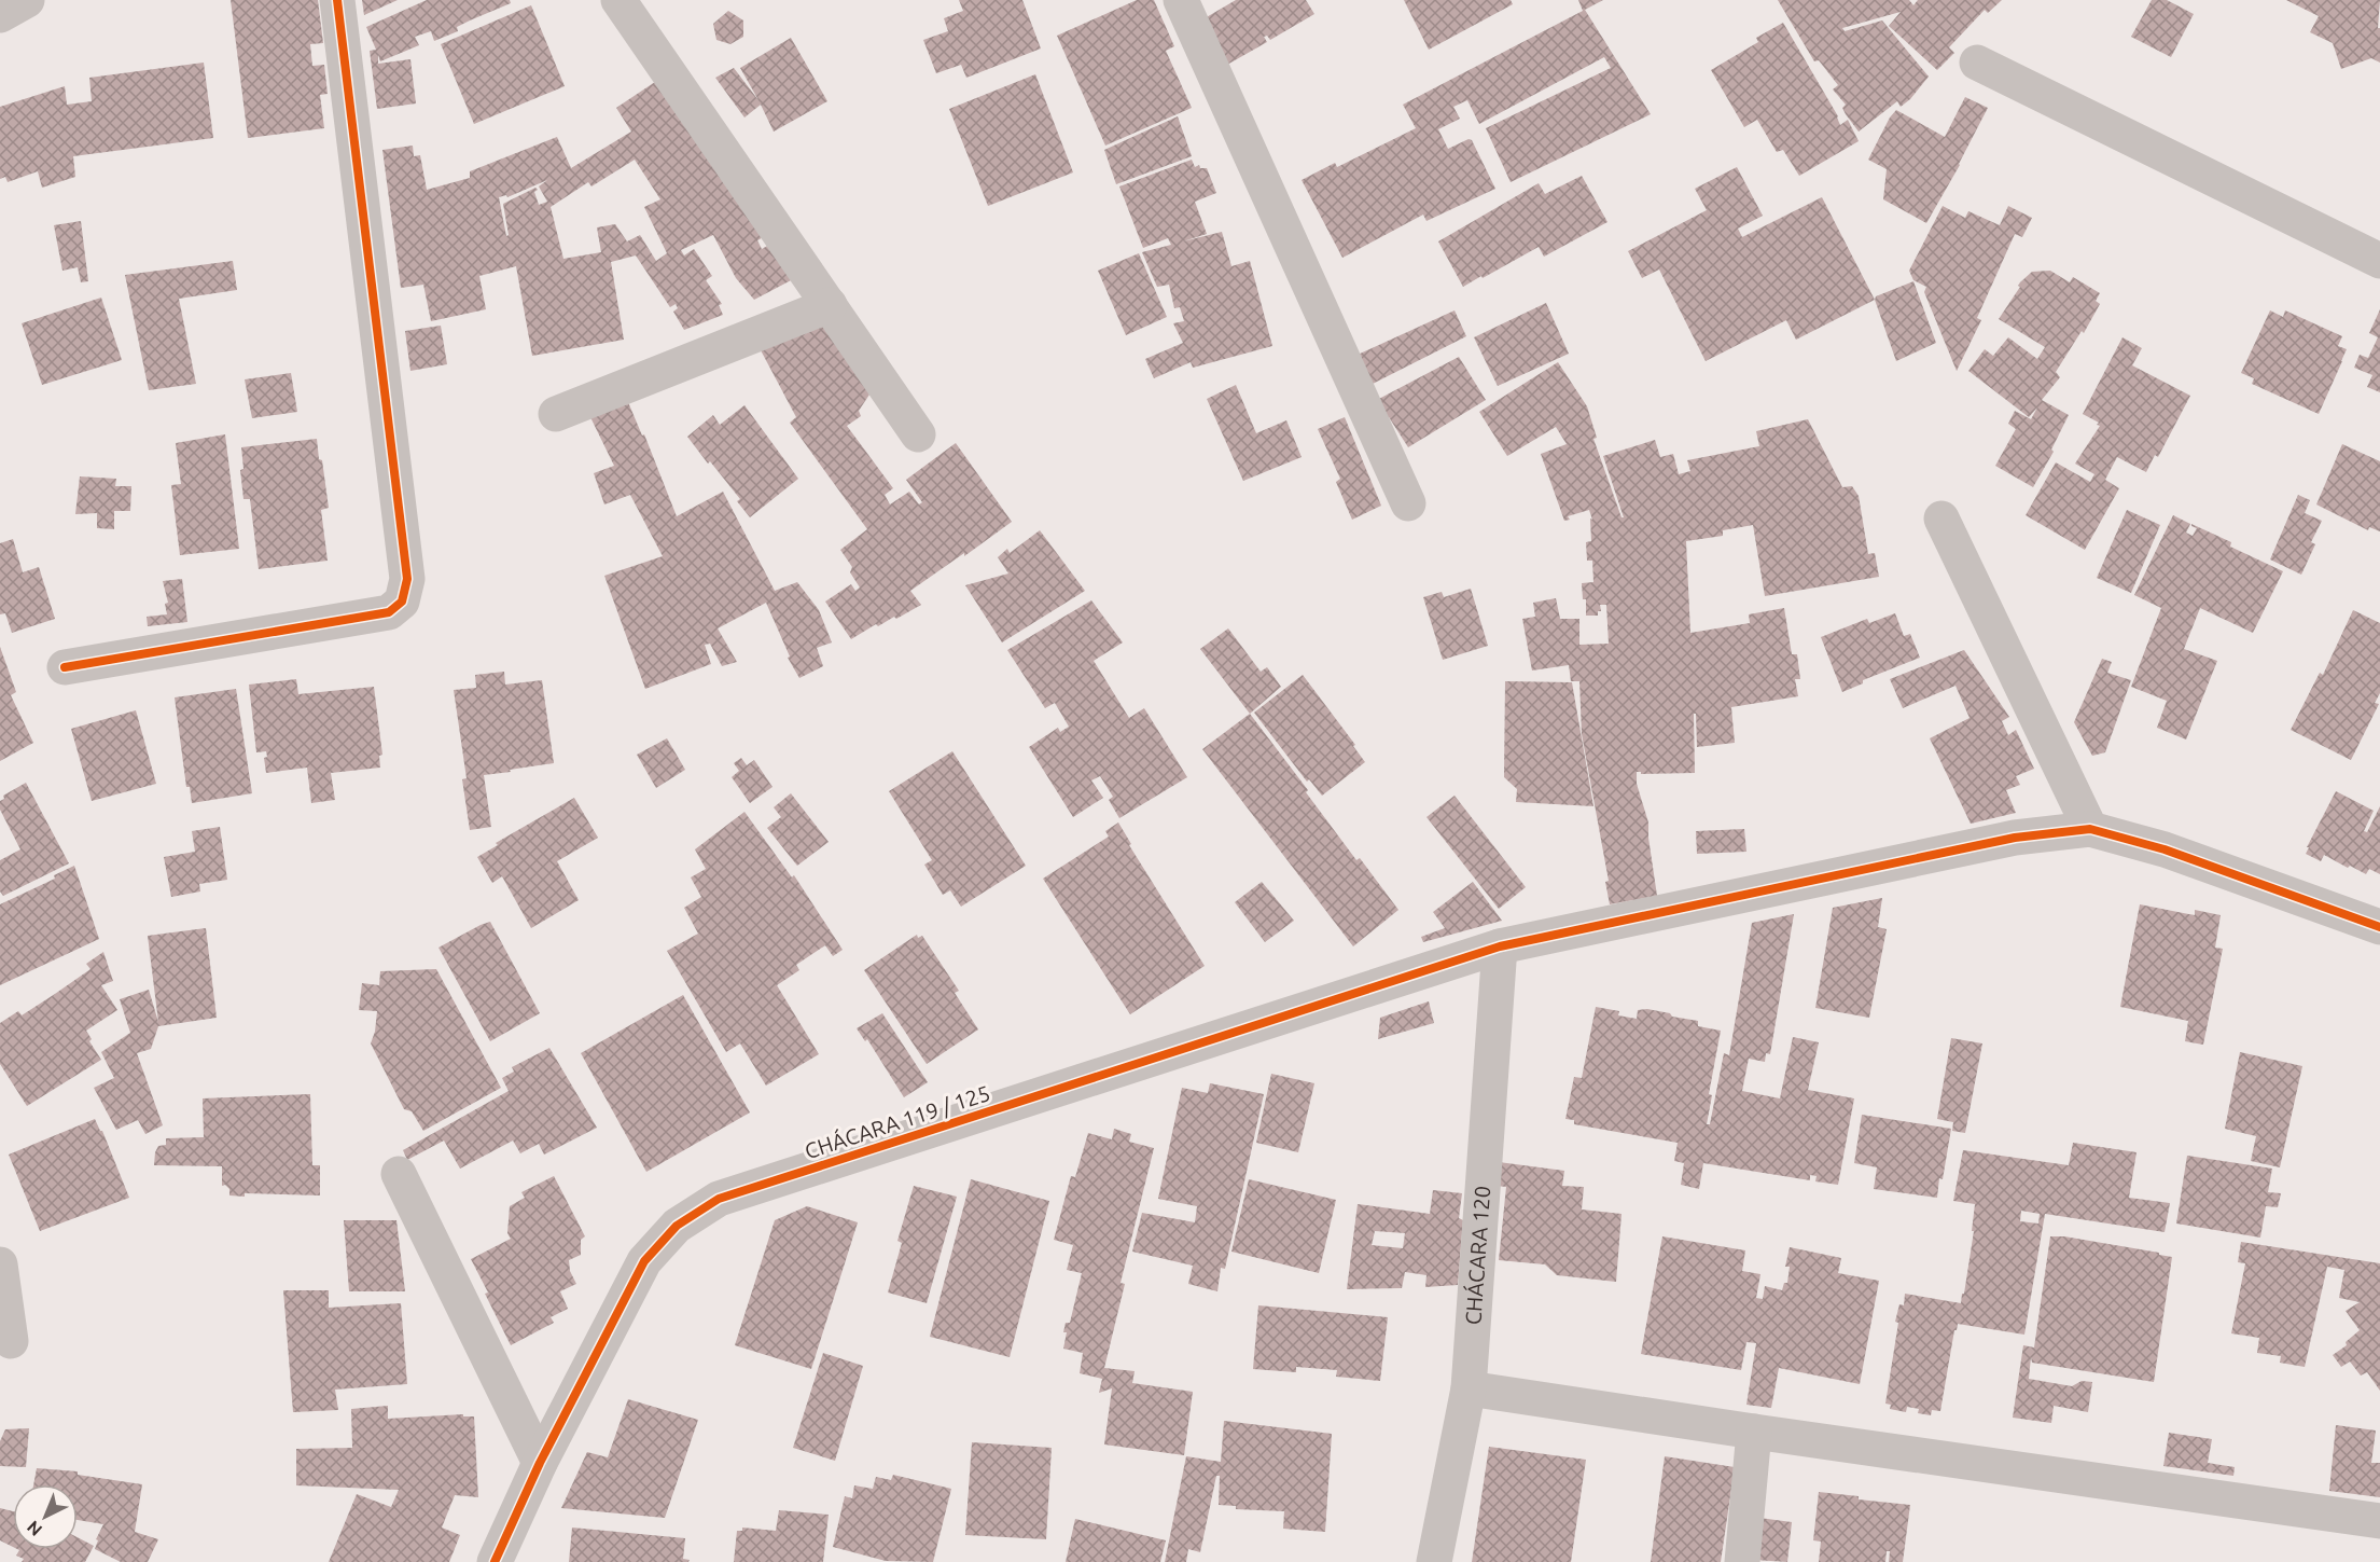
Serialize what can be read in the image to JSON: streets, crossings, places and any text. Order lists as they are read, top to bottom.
{
  "streets": {
    "street": ["CHÁCARA 119 / 125", "CHÁCARA 120"]
  },
  "crossings": [
    ["CHÁCARA 119 / 125", "CHÁCARA 120"]
  ],
  "north": "bottom left"
}
